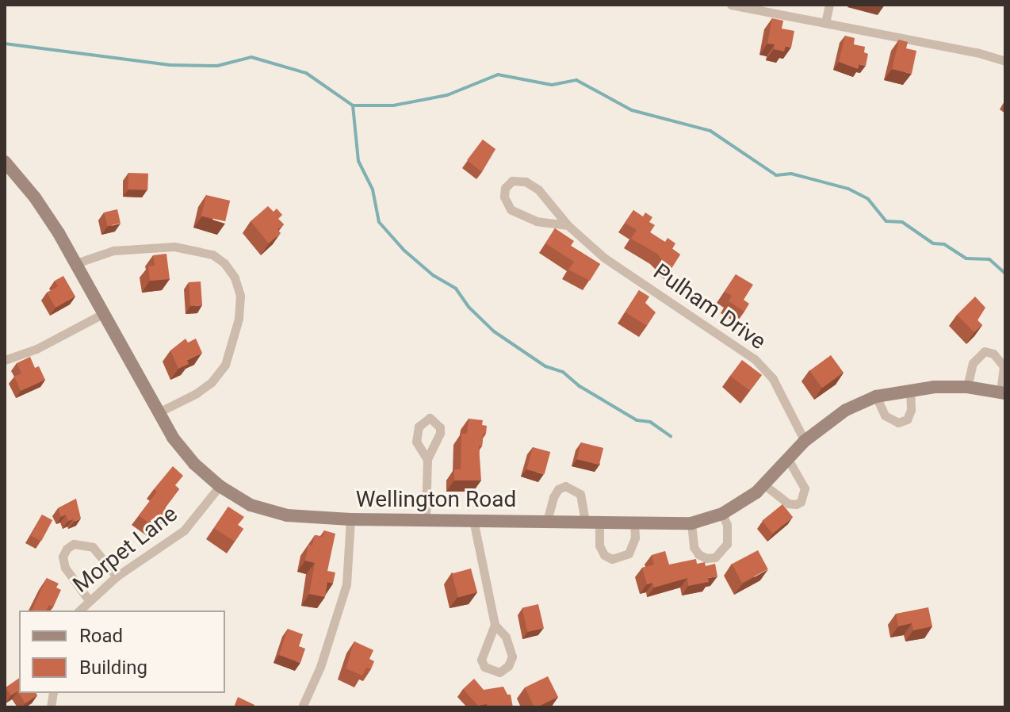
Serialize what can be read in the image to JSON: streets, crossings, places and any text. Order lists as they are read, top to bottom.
{
  "streets": {
    "street": ["Pulham Drive", "Wellington Road", "Morpet Lane"]
  },
  "crossings": [
    ["Pulham Drive", "Wellington Road"],
    ["Wellington Road", "Morpet Lane"]
  ],
  "legend": ["Road", "Building"]
}
